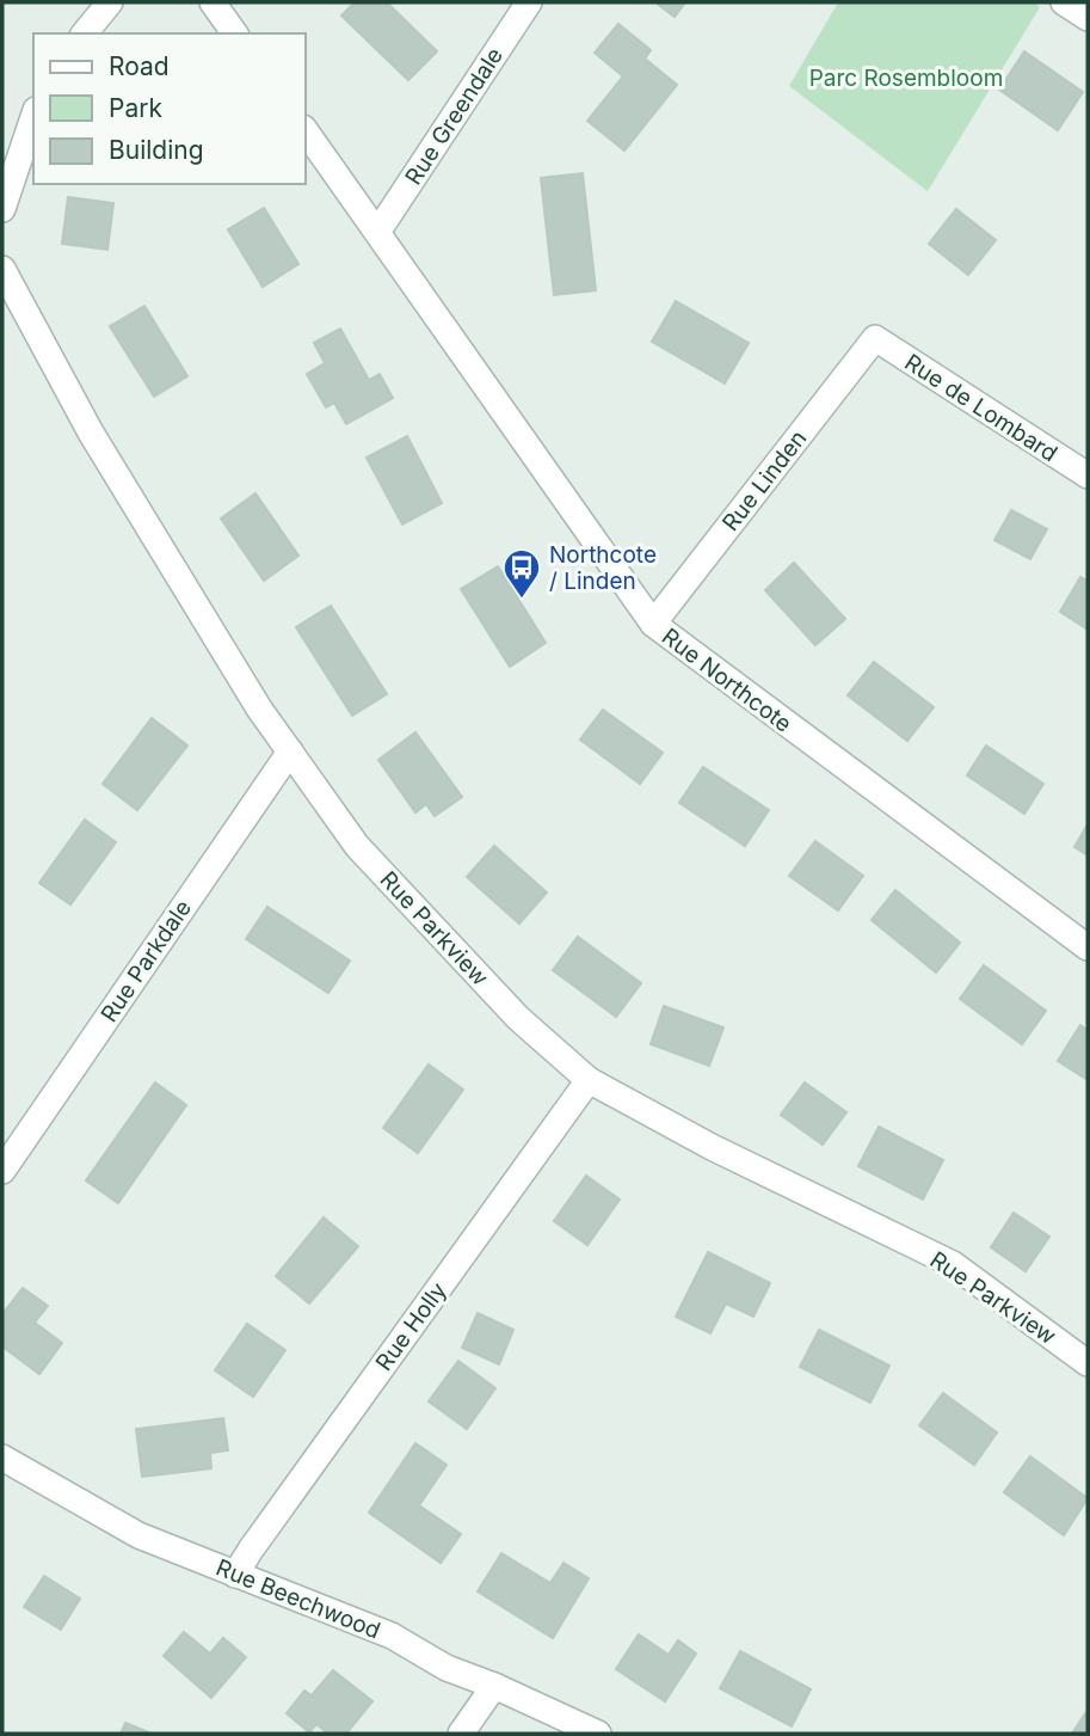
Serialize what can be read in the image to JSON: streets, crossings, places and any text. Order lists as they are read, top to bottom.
{
  "streets": {
    "street": [
      "Rue Greendale",
      "Rue de Lombard",
      "Rue Linden",
      "Rue Northcote",
      "Rue Parkview",
      "Rue Parkdale",
      "Rue Holly",
      "Rue Beechwood"
    ]
  },
  "crossings": [
    ["Rue Greendale", "Rue Northcote"],
    ["Rue de Lombard", "Rue Linden"],
    ["Rue Linden", "Rue Northcote"],
    ["Rue Parkview", "Rue Parkdale"],
    ["Rue Parkview", "Rue Holly"],
    ["Rue Holly", "Rue Beechwood"]
  ],
  "parks": ["Parc Rosembloom"],
  "places": {
    "bus stop": ["Northcote / Linden"]
  },
  "legend": ["Road", "Park", "Building"]
}
